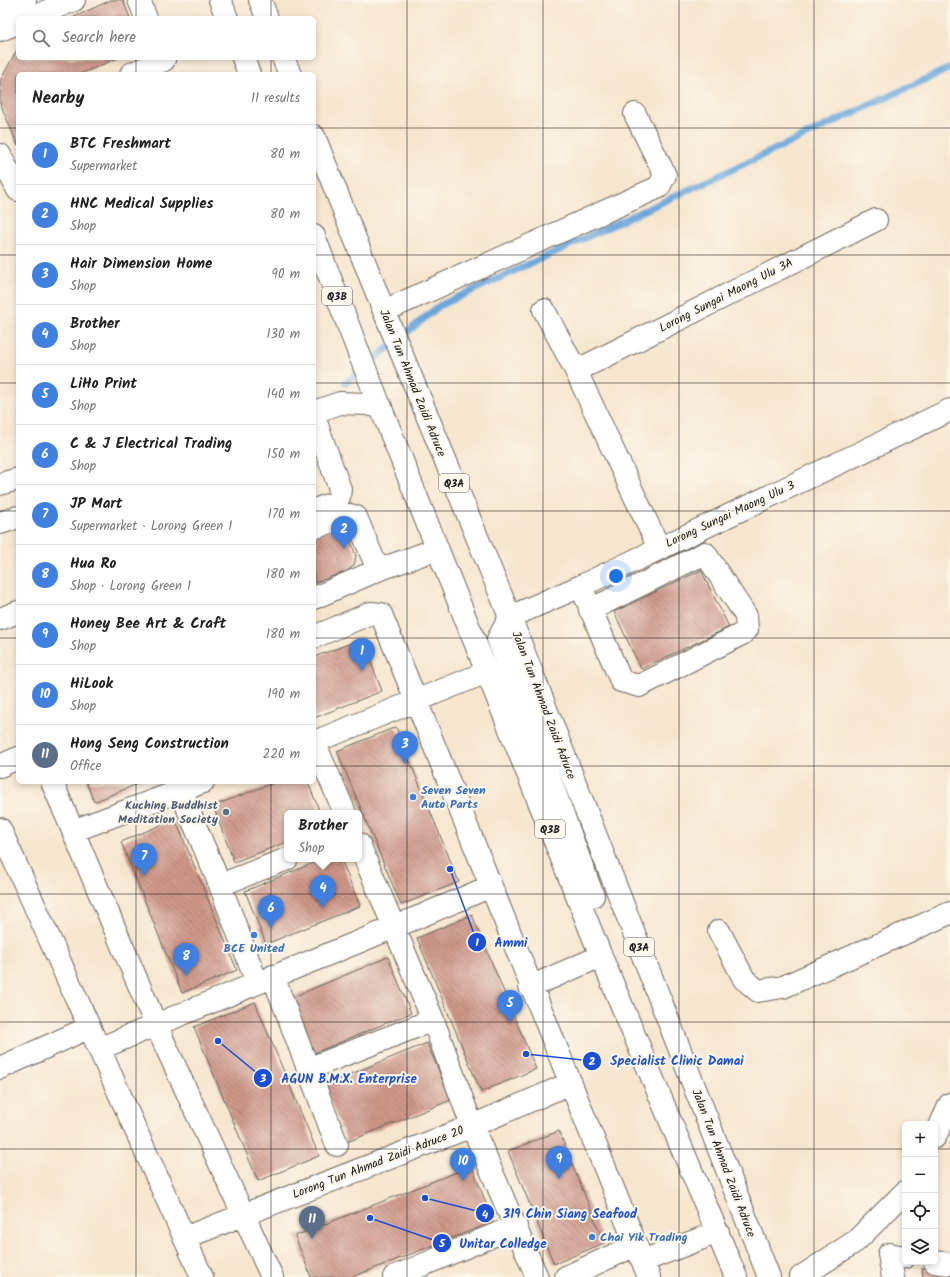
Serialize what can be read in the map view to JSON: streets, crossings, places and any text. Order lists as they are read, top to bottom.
{
  "streets": {
    "street": [
      "Lorong Sungai Maong Ulu 3A",
      "Q3B",
      "Jalan Tun Ahmad Zaidi Adruce",
      "Q3A",
      "Lorong Sungai Maong Ulu 3",
      "Lorong Tun Ahmad Zaidi Adruce 20"
    ]
  },
  "crossings": [
    ["Jalan Tun Ahmad Zaidi Adruce", "Lorong Sungai Maong Ulu 3"]
  ],
  "places": [
    "Seven Seven Auto Parts",
    "Kuching Buddhist Meditation Society",
    "Ammi",
    "BCE United",
    "AGUN B.M.X. Enterprise",
    "Specialist Clinic Damai",
    "319 Chin Siang Seafood",
    "Unitar Colledge",
    "Chai Yik Trading"
  ],
  "page": {
    "search": "Search here",
    "heading": ["Nearby", "11 results"],
    "list": [
      {
        "mark": "1",
        "name": "BTC Freshmart",
        "note": "Supermarket",
        "value": "80 m"
      },
      {
        "mark": "2",
        "name": "HNC Medical Supplies",
        "note": "Shop",
        "value": "80 m"
      },
      {
        "mark": "3",
        "name": "Hair Dimension Home",
        "note": "Shop",
        "value": "90 m"
      },
      {
        "mark": "4",
        "name": "Brother",
        "note": "Shop",
        "value": "130 m"
      },
      {
        "mark": "5",
        "name": "LiHo Print",
        "note": "Shop",
        "value": "140 m"
      },
      {
        "mark": "6",
        "name": "C & J Electrical Trading",
        "note": "Shop",
        "value": "150 m"
      },
      {
        "mark": "7",
        "name": "JP Mart",
        "note": "Supermarket · Lorong Green 1",
        "value": "170 m"
      },
      {
        "mark": "8",
        "name": "Hua Ro",
        "note": "Shop · Lorong Green 1",
        "value": "180 m"
      },
      {
        "mark": "9",
        "name": "Honey Bee Art & Craft",
        "note": "Shop",
        "value": "180 m"
      },
      {
        "mark": "10",
        "name": "HiLook",
        "note": "Shop",
        "value": "190 m"
      },
      {
        "mark": "11",
        "name": "Hong Seng Construction",
        "note": "Office",
        "value": "220 m"
      }
    ],
    "pins": [
      "2",
      "1",
      "3",
      "7",
      "4",
      "6",
      "8",
      "5",
      "9",
      "10",
      "11"
    ],
    "popup": ["Brother", "Shop"],
    "map_buttons": ["+", "−"]
  }
}
